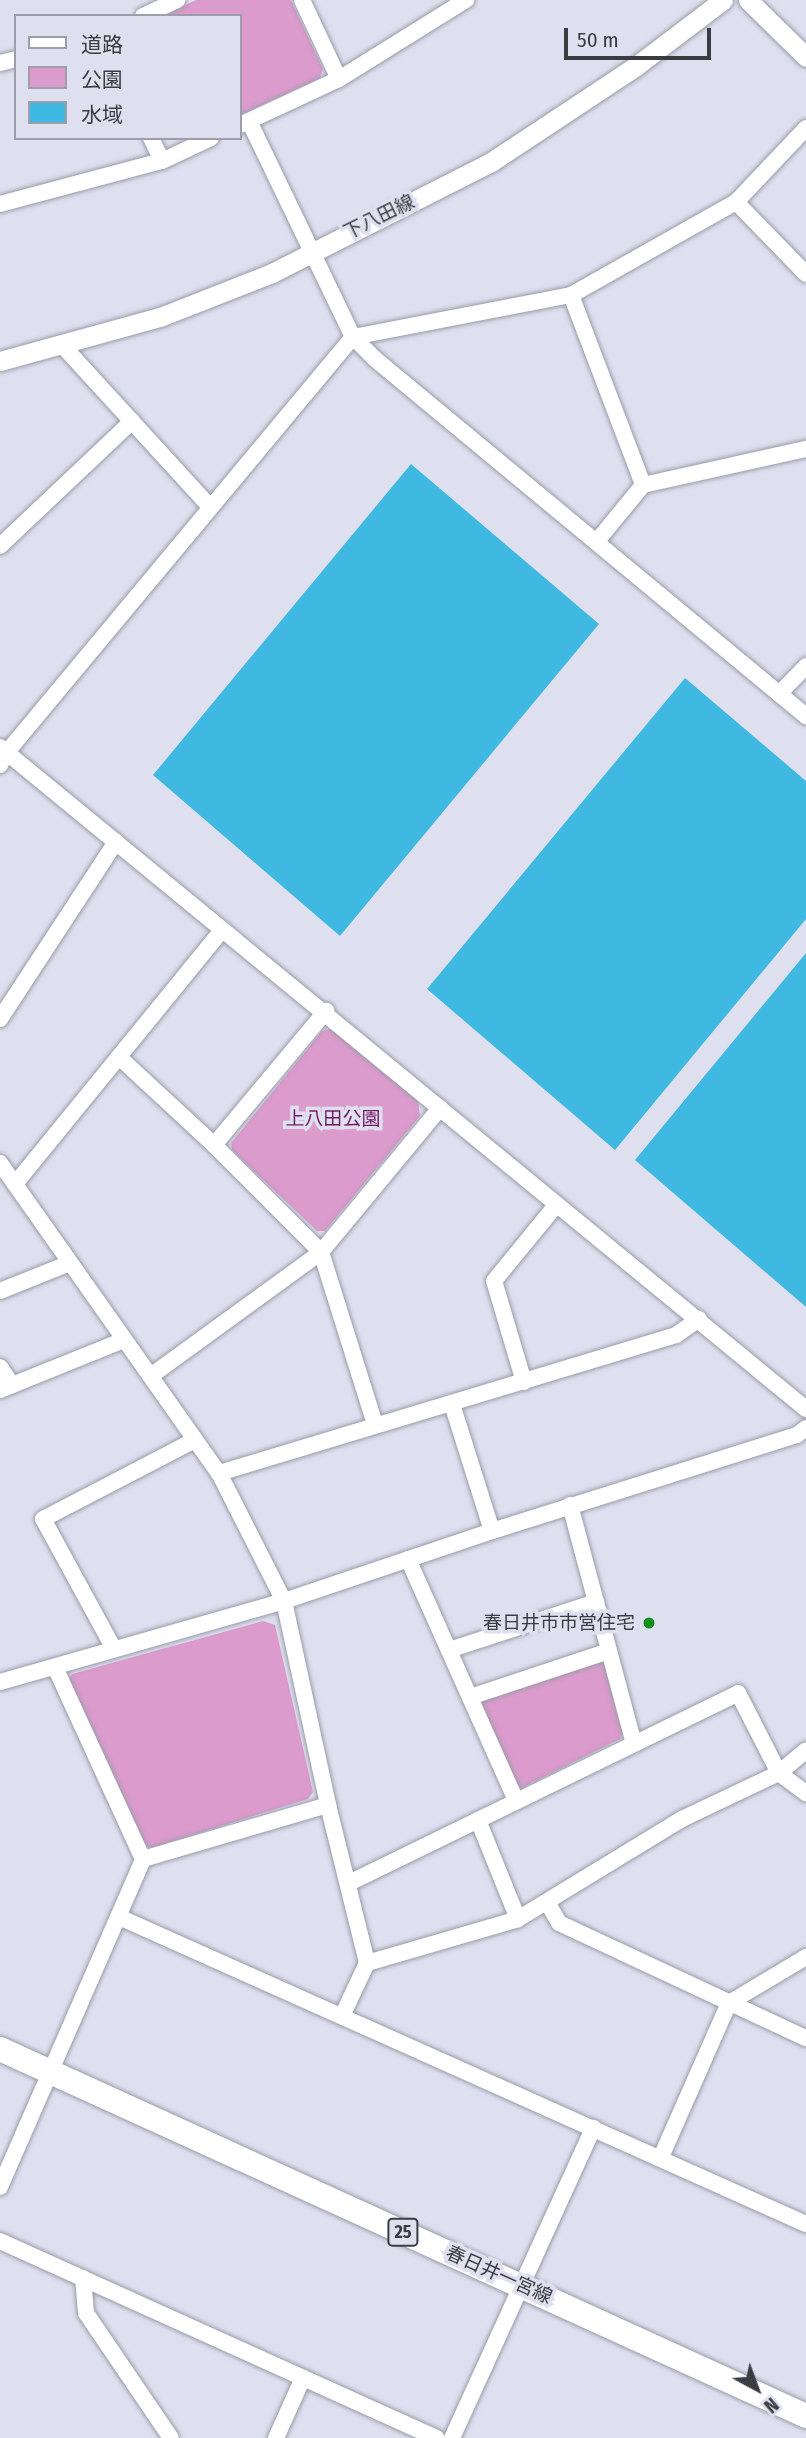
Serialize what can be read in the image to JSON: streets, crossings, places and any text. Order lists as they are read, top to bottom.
{
  "streets": {
    "main road": ["25", "春日井一宮線"],
    "street": ["下八田線"]
  },
  "parks": ["上八田公園"],
  "places": ["春日井市市営住宅"],
  "legend": ["道路", "公園", "水域"],
  "scale_bar": "50 m",
  "north": "bottom right"
}
